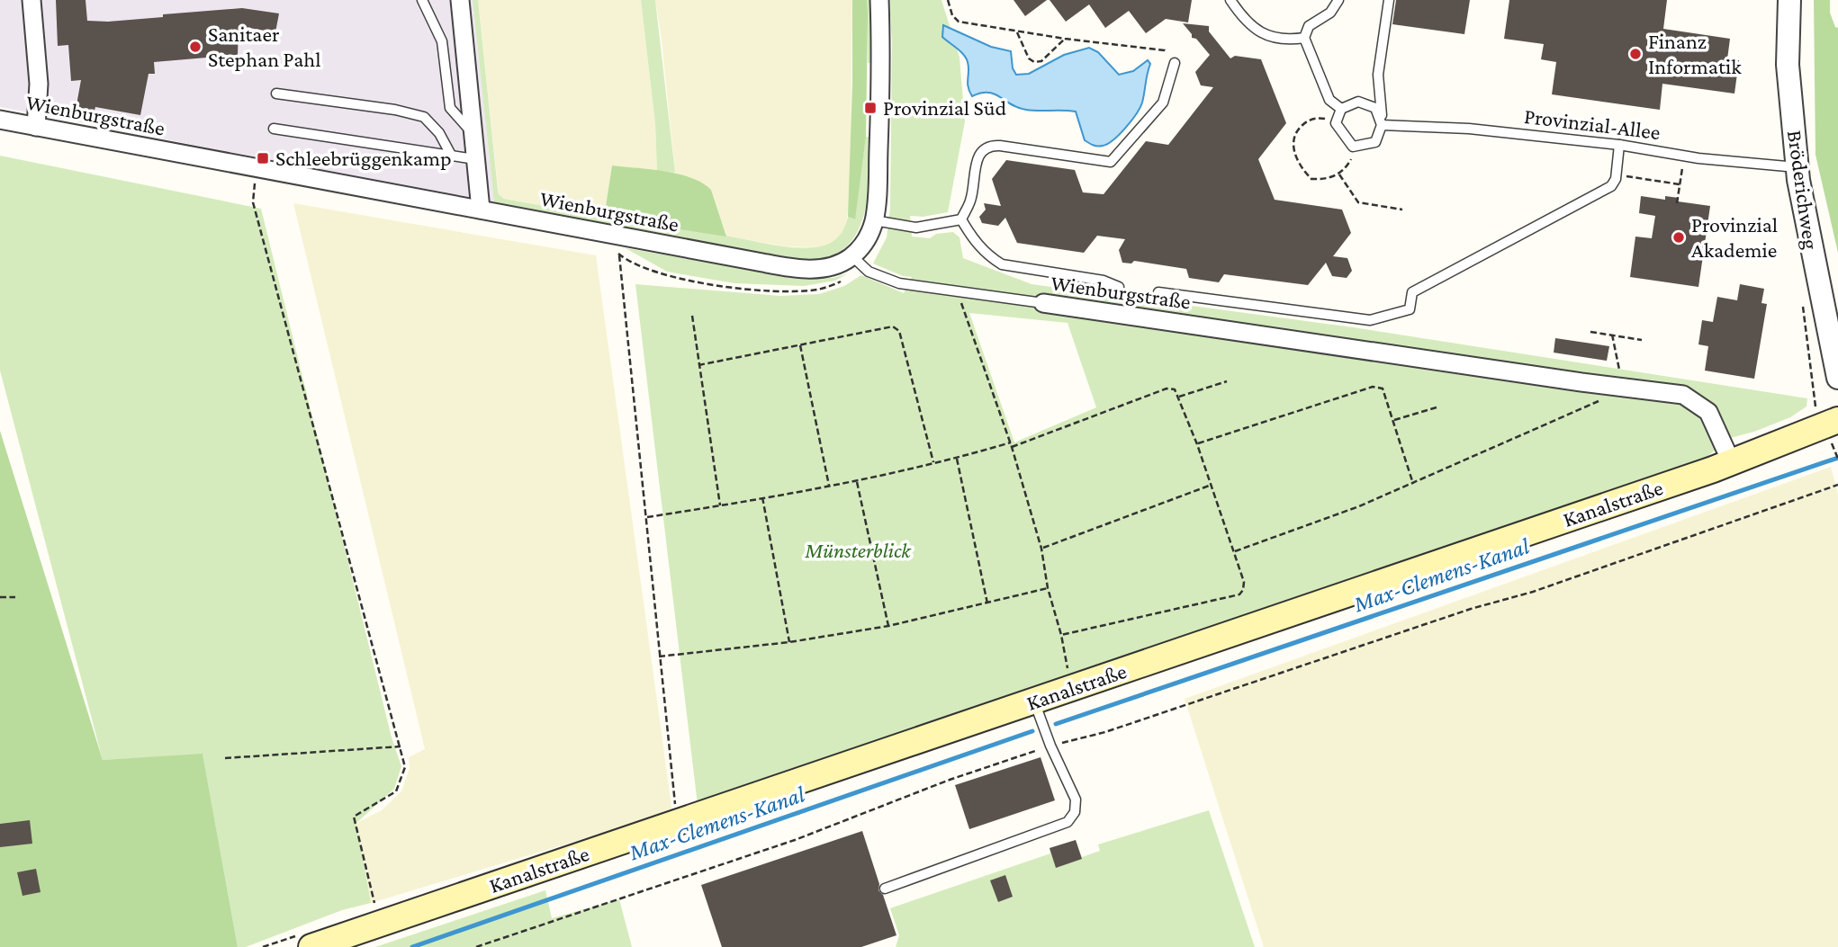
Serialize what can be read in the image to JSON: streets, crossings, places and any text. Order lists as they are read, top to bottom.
{
  "streets": {
    "main road": ["Kanalstraße"],
    "street": ["Wienburgstraße", "Bröderichweg"],
    "lane": ["Provinzial-Allee"]
  },
  "crossings": [
    ["Wienburgstraße", "Kanalstraße"],
    ["Provinzial-Allee", "Bröderichweg"]
  ],
  "water": ["Max-Clemens-Kanal"],
  "parks": ["Münsterblick"],
  "places": {
    "other": ["Sanitaer Stephan Pahl", "Finanz Informatik", "Provinzial Akademie"],
    "transit": ["Provinzial Süd", "Schleebrüggenkamp"]
  }
}
